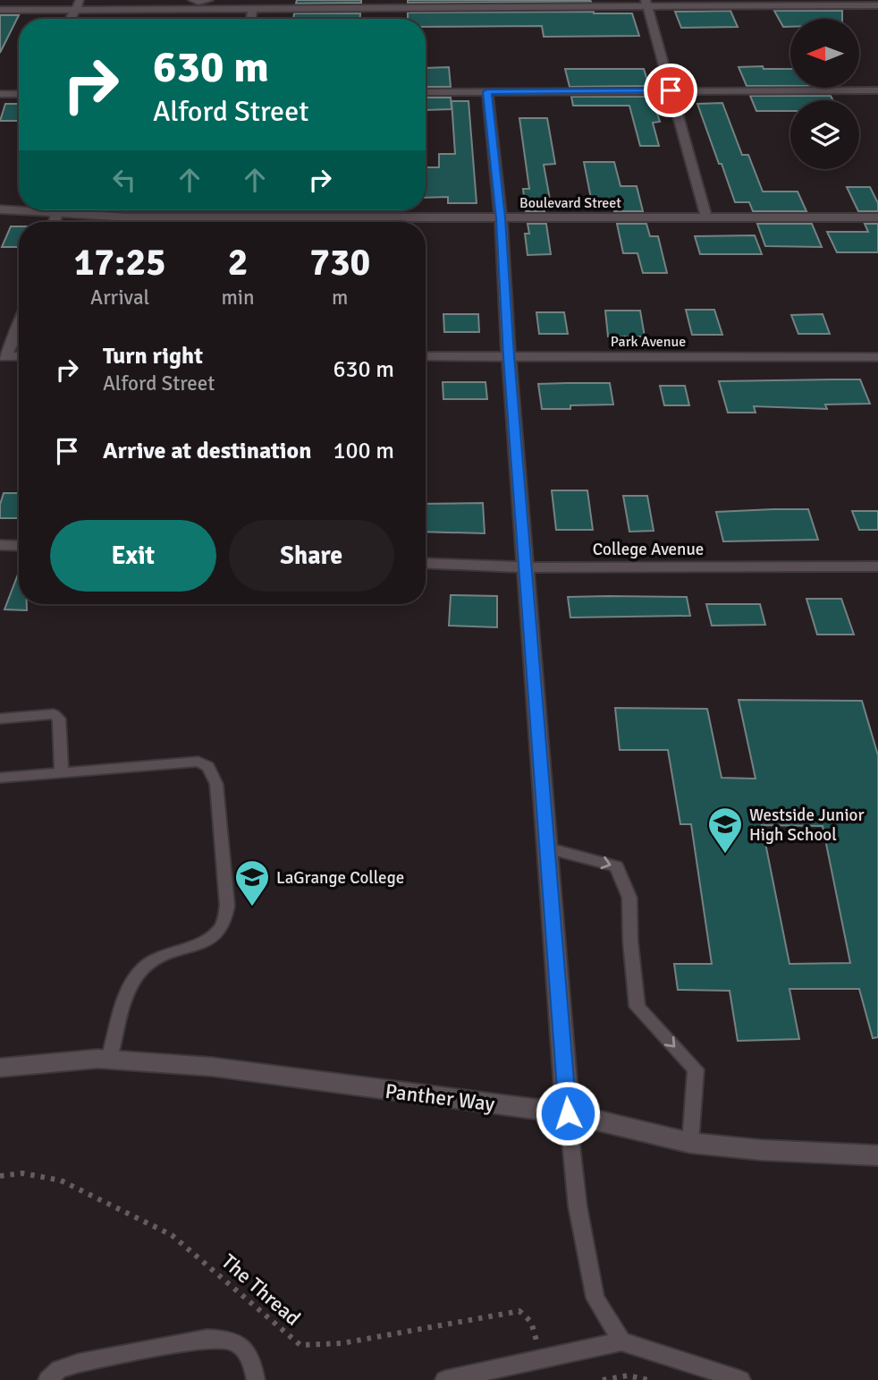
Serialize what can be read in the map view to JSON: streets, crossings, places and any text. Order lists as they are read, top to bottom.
{
  "streets": {
    "street": [
      "Boulevard Street",
      "Park Avenue",
      "College Avenue",
      "Panther Way"
    ],
    "path": ["The Thread"]
  },
  "places": {
    "school or university": ["Westside Junior High School", "LaGrange College"]
  },
  "north": "left",
  "page": {
    "turn": ["630 m", "Alford Street"],
    "eta": [
      "17:25",
      "Arrival",
      "2",
      "min",
      "730",
      "m"
    ],
    "list": [
      {
        "name": "Turn right",
        "note": "Alford Street",
        "value": "630 m"
      },
      {
        "name": "Arrive at destination",
        "value": "100 m"
      }
    ],
    "buttons": ["Exit", "Share"]
  }
}
